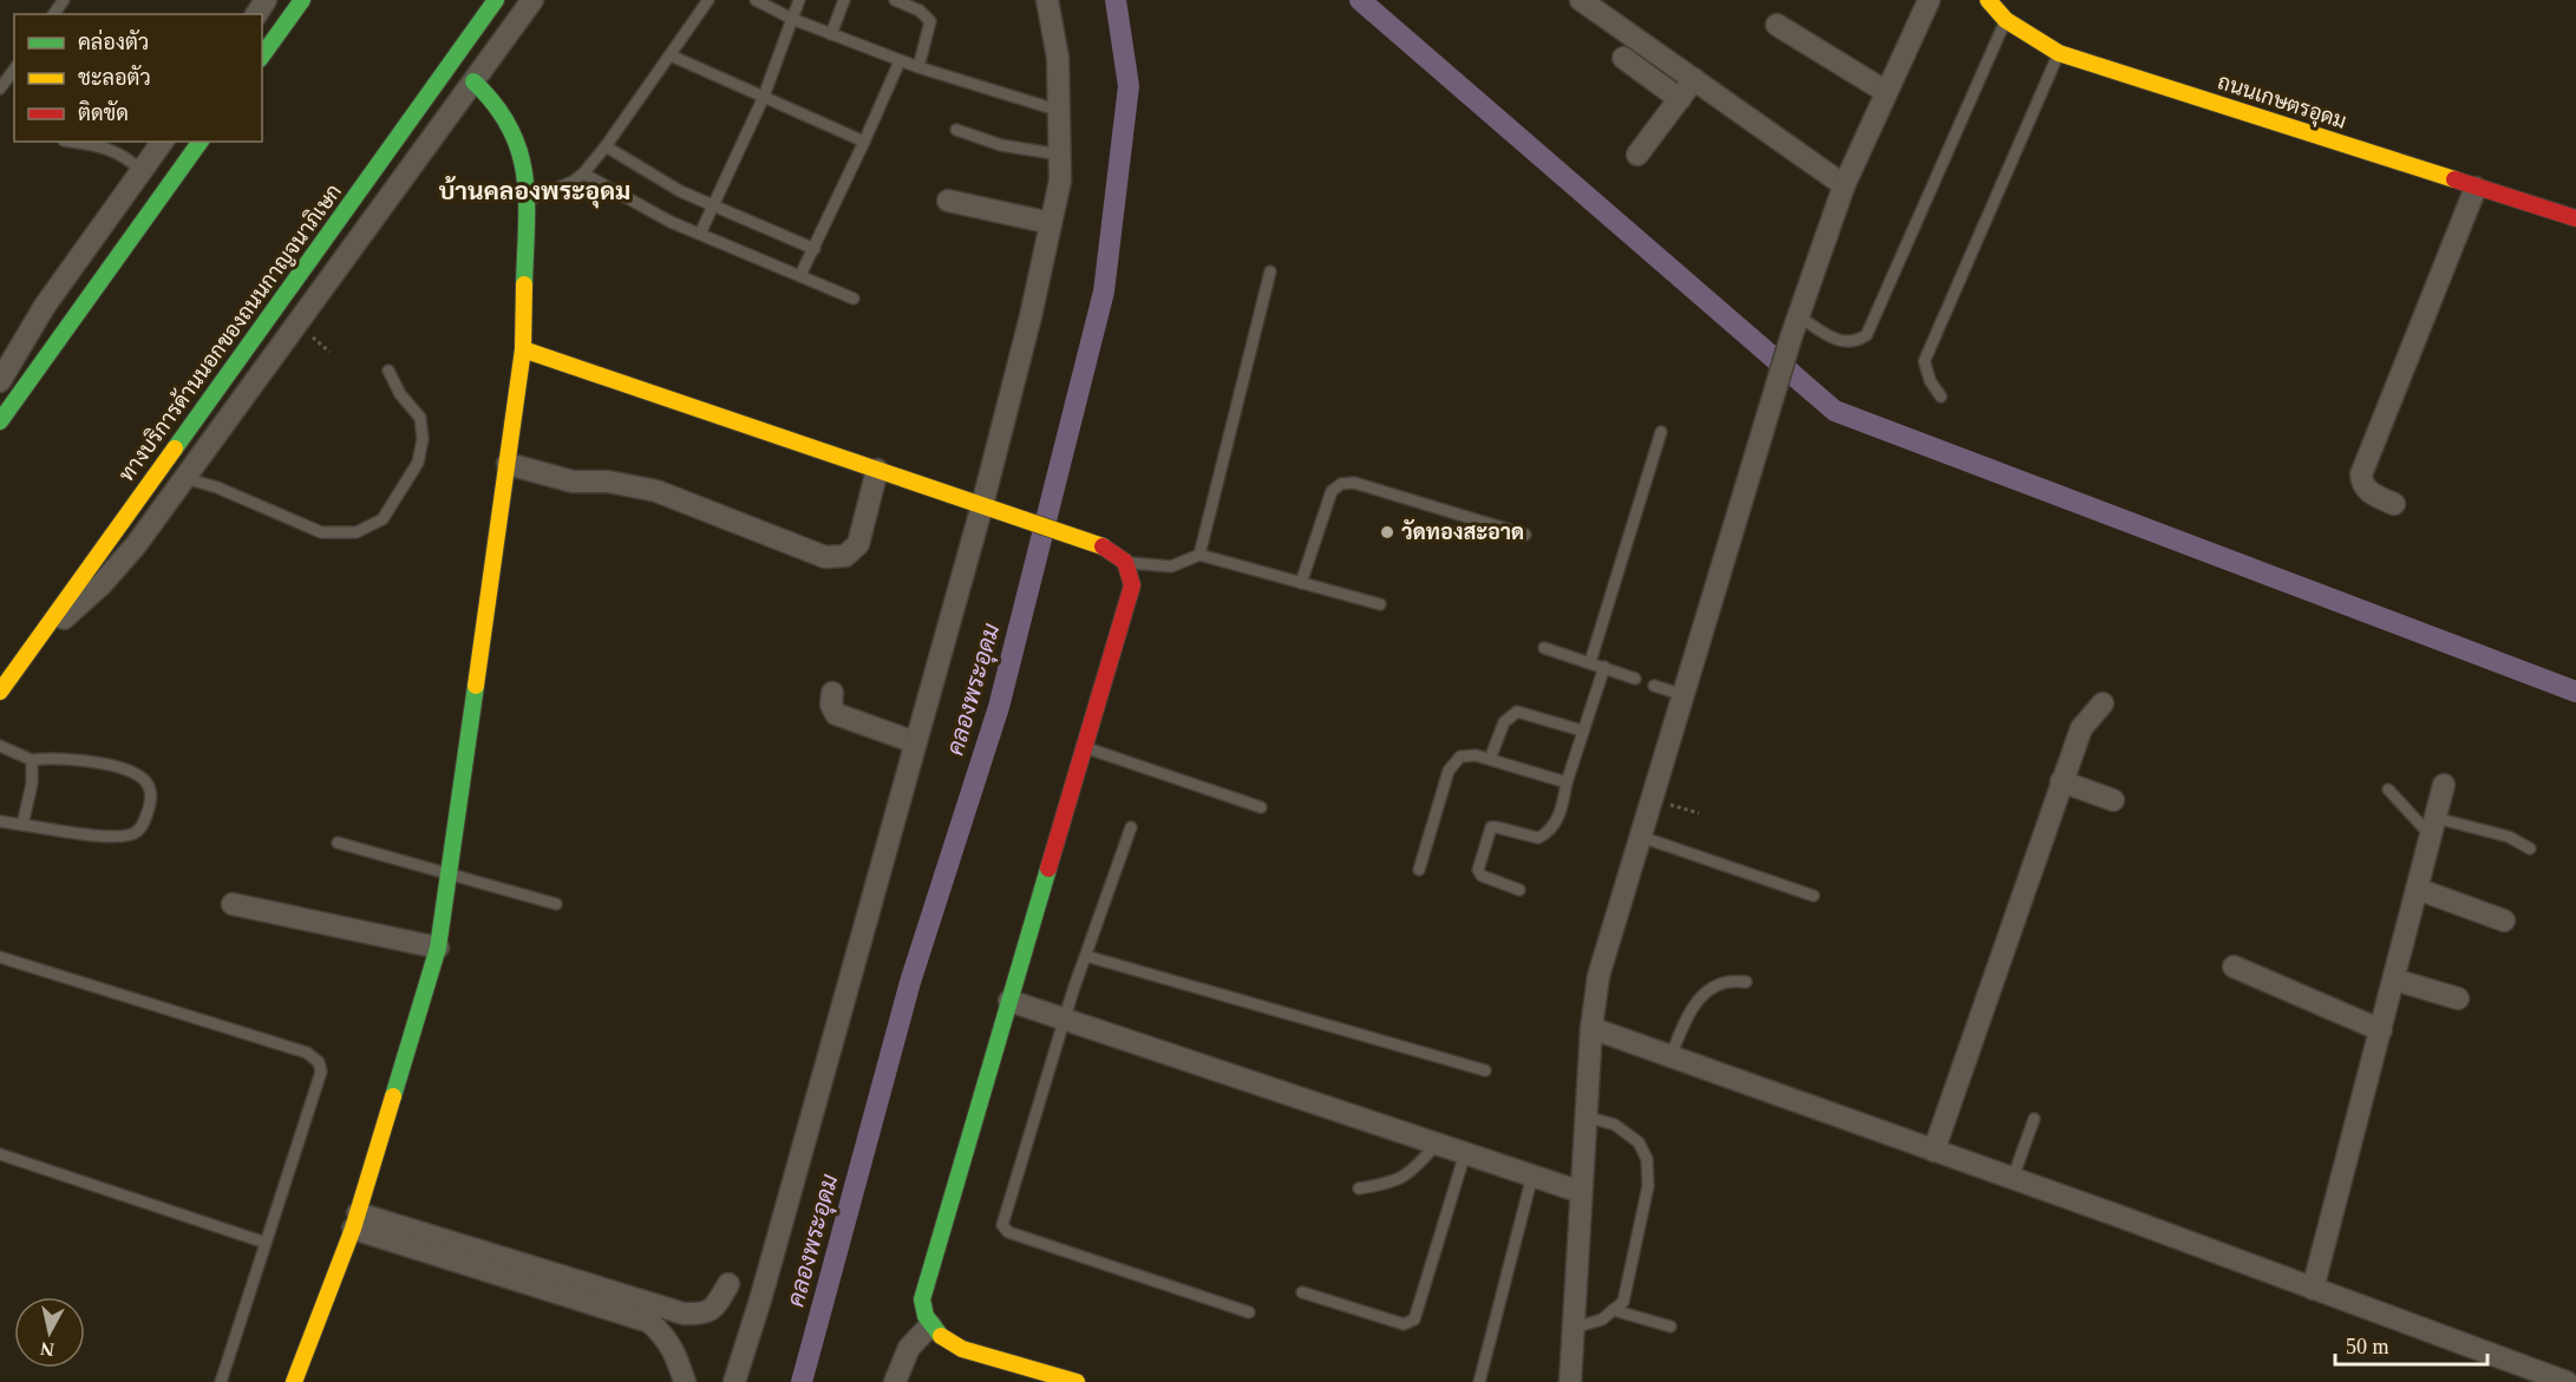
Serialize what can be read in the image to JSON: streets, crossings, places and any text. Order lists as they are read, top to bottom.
{
  "streets": {
    "street": ["ถนนเกษตรอุดม", "ทางบริการด้านนอกของถนนกาญจนาภิเษก"]
  },
  "districts": ["บ้านคลองพระอุดม"],
  "water": ["คลองพระอุดม"],
  "places": ["วัดทองสะอาด"],
  "legend": ["คล่องตัว", "ชะลอตัว", "ติดขัด"],
  "scale_bar": "50 m",
  "north": "bottom"
}
